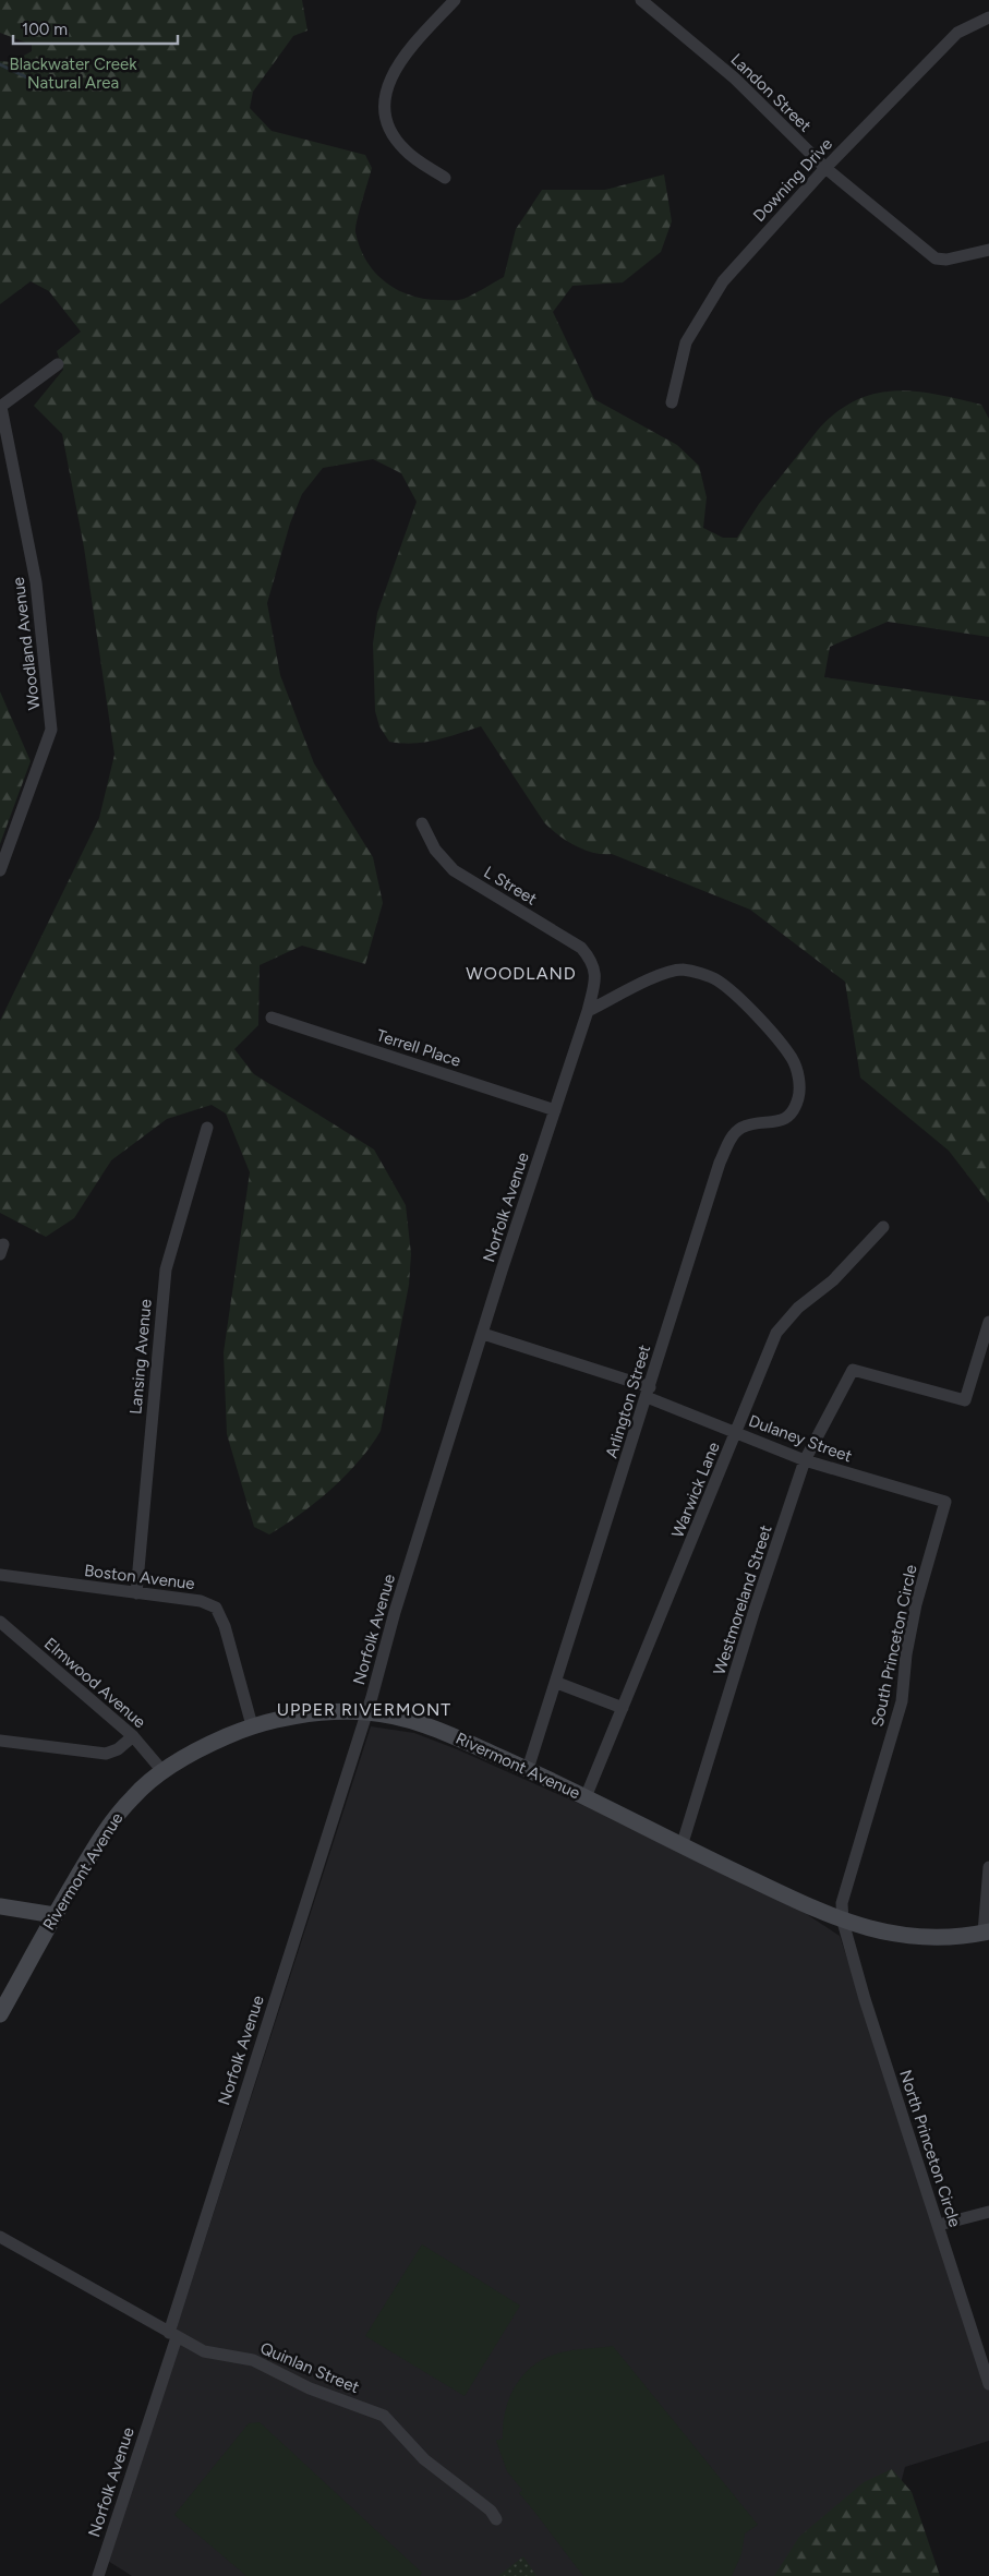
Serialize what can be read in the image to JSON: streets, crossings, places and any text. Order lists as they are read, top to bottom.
{
  "streets": {
    "main road": ["Rivermont Avenue"],
    "street": [
      "Landon Street",
      "Downing Drive",
      "Woodland Avenue",
      "L Street",
      "Terrell Place",
      "Norfolk Avenue",
      "Lansing Avenue",
      "Arlington Street",
      "Dulaney Street",
      "Warwick Lane",
      "Boston Avenue",
      "Westmoreland Street",
      "South Princeton Circle",
      "Elmwood Avenue",
      "North Princeton Circle",
      "Quinlan Street"
    ]
  },
  "crossings": [
    ["Landon Street", "Downing Drive"],
    ["L Street", "Norfolk Avenue"],
    ["Terrell Place", "Norfolk Avenue"],
    ["Norfolk Avenue", "Arlington Street"],
    ["Norfolk Avenue", "Dulaney Street"],
    ["Norfolk Avenue", "Rivermont Avenue"],
    ["Norfolk Avenue", "Quinlan Street"],
    ["Lansing Avenue", "Boston Avenue"],
    ["Arlington Street", "Dulaney Street"],
    ["Arlington Street", "Rivermont Avenue"],
    ["Dulaney Street", "Warwick Lane"],
    ["Dulaney Street", "Westmoreland Street"],
    ["Dulaney Street", "South Princeton Circle"],
    ["Warwick Lane", "Rivermont Avenue"],
    ["Boston Avenue", "Rivermont Avenue"],
    ["Westmoreland Street", "Rivermont Avenue"],
    ["South Princeton Circle", "Rivermont Avenue"],
    ["South Princeton Circle", "North Princeton Circle"],
    ["Elmwood Avenue", "Rivermont Avenue"],
    ["Rivermont Avenue", "North Princeton Circle"]
  ],
  "districts": ["WOODLAND", "UPPER RIVERMONT"],
  "parks": ["Blackwater Creek Natural Area"],
  "scale_bar": "100 m"
}
